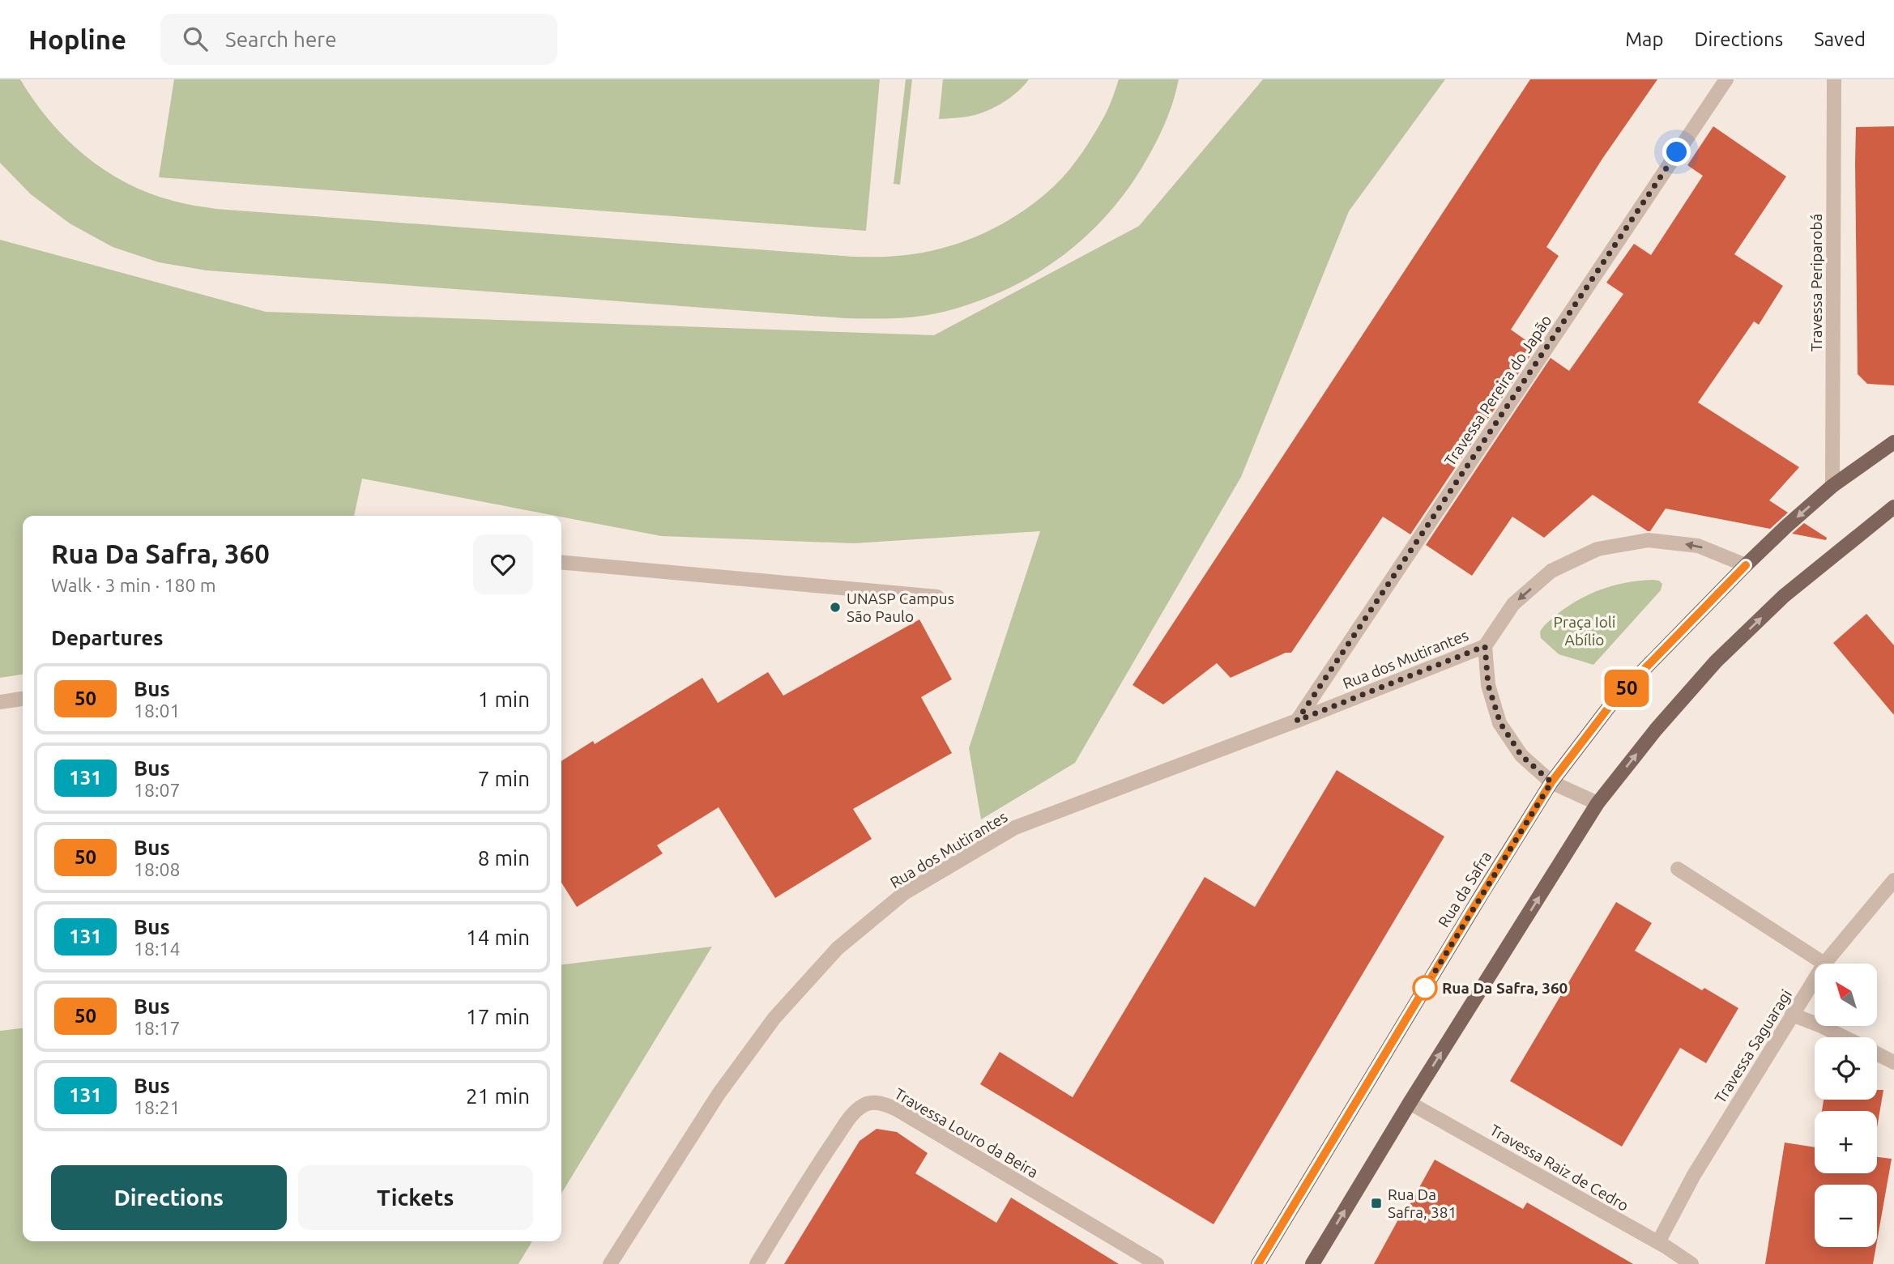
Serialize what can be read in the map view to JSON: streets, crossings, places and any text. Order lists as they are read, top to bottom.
{
  "streets": {
    "main road": ["Rua da Safra"],
    "street": [
      "Travessa Periparobá",
      "Travessa Pereira do Japão",
      "Rua dos Mutirantes",
      "Travessa Saguaragi",
      "Travessa Louro da Beira",
      "Travessa Raiz de Cedro"
    ]
  },
  "crossings": [
    ["Travessa Pereira do Japão", "Rua dos Mutirantes"],
    ["Travessa Saguaragi", "Travessa Raiz de Cedro"]
  ],
  "parks": ["Praça Ioli Abílio"],
  "places": {
    "other": ["UNASP Campus São Paulo", "Rua Da Safra, 360"],
    "transit": ["Rua Da Safra, 381"]
  },
  "lines": ["bus line 50"],
  "north": "top left",
  "page": {
    "header": "Hopline",
    "search": "Search here",
    "nav": ["Map", "Directions", "Saved"],
    "on_map": "50",
    "heading": [
      ["Rua Da Safra, 360", "Walk · 3 min · 180 m"],
      "Departures"
    ],
    "list": [
      {
        "mark": "50",
        "name": "Bus",
        "note": "18:01",
        "value": "1 min"
      },
      {
        "mark": "131",
        "name": "Bus",
        "note": "18:07",
        "value": "7 min"
      },
      {
        "mark": "50",
        "name": "Bus",
        "note": "18:08",
        "value": "8 min"
      },
      {
        "mark": "131",
        "name": "Bus",
        "note": "18:14",
        "value": "14 min"
      },
      {
        "mark": "50",
        "name": "Bus",
        "note": "18:17",
        "value": "17 min"
      },
      {
        "mark": "131",
        "name": "Bus",
        "note": "18:21",
        "value": "21 min"
      }
    ],
    "map_buttons": ["+", "−"],
    "buttons": ["Directions", "Tickets"]
  }
}
